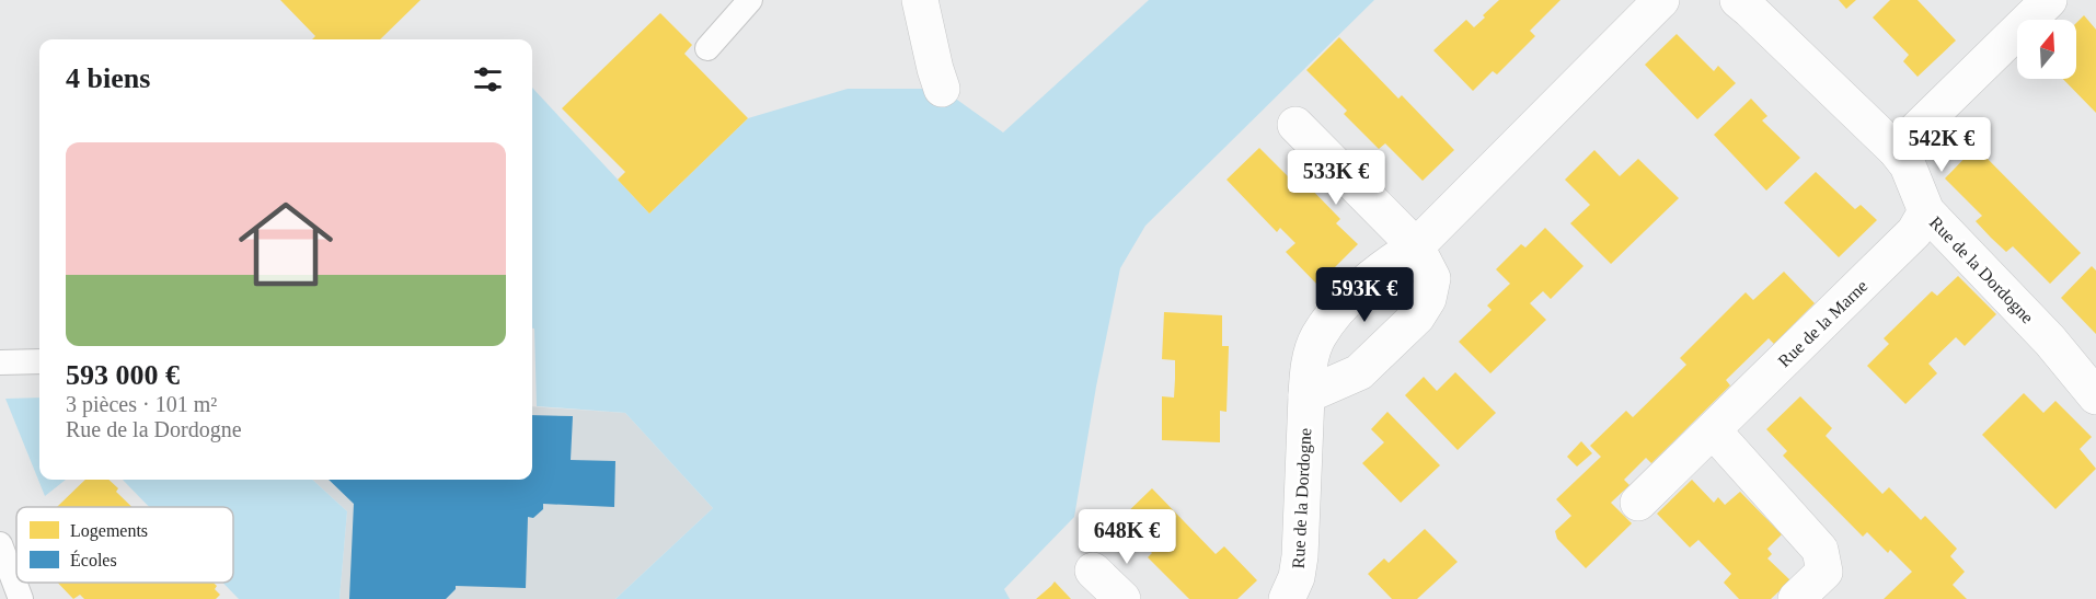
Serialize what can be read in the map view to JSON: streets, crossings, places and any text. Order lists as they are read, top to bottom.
{
  "streets": {
    "street": ["Rue de la Dordogne", "Rue de la Marne"]
  },
  "crossings": [
    ["Rue de la Dordogne", "Rue de la Marne"]
  ],
  "legend": ["Logements", "Écoles"],
  "north": "top",
  "page": {
    "heading": "4 biens",
    "price": [
      "542K €",
      "533K €",
      "593K €",
      "648K €"
    ],
    "list": [
      {
        "name": "593 000 €",
        "note": "3 pièces · 101 m² · Rue de la Dordogne"
      }
    ]
  }
}
